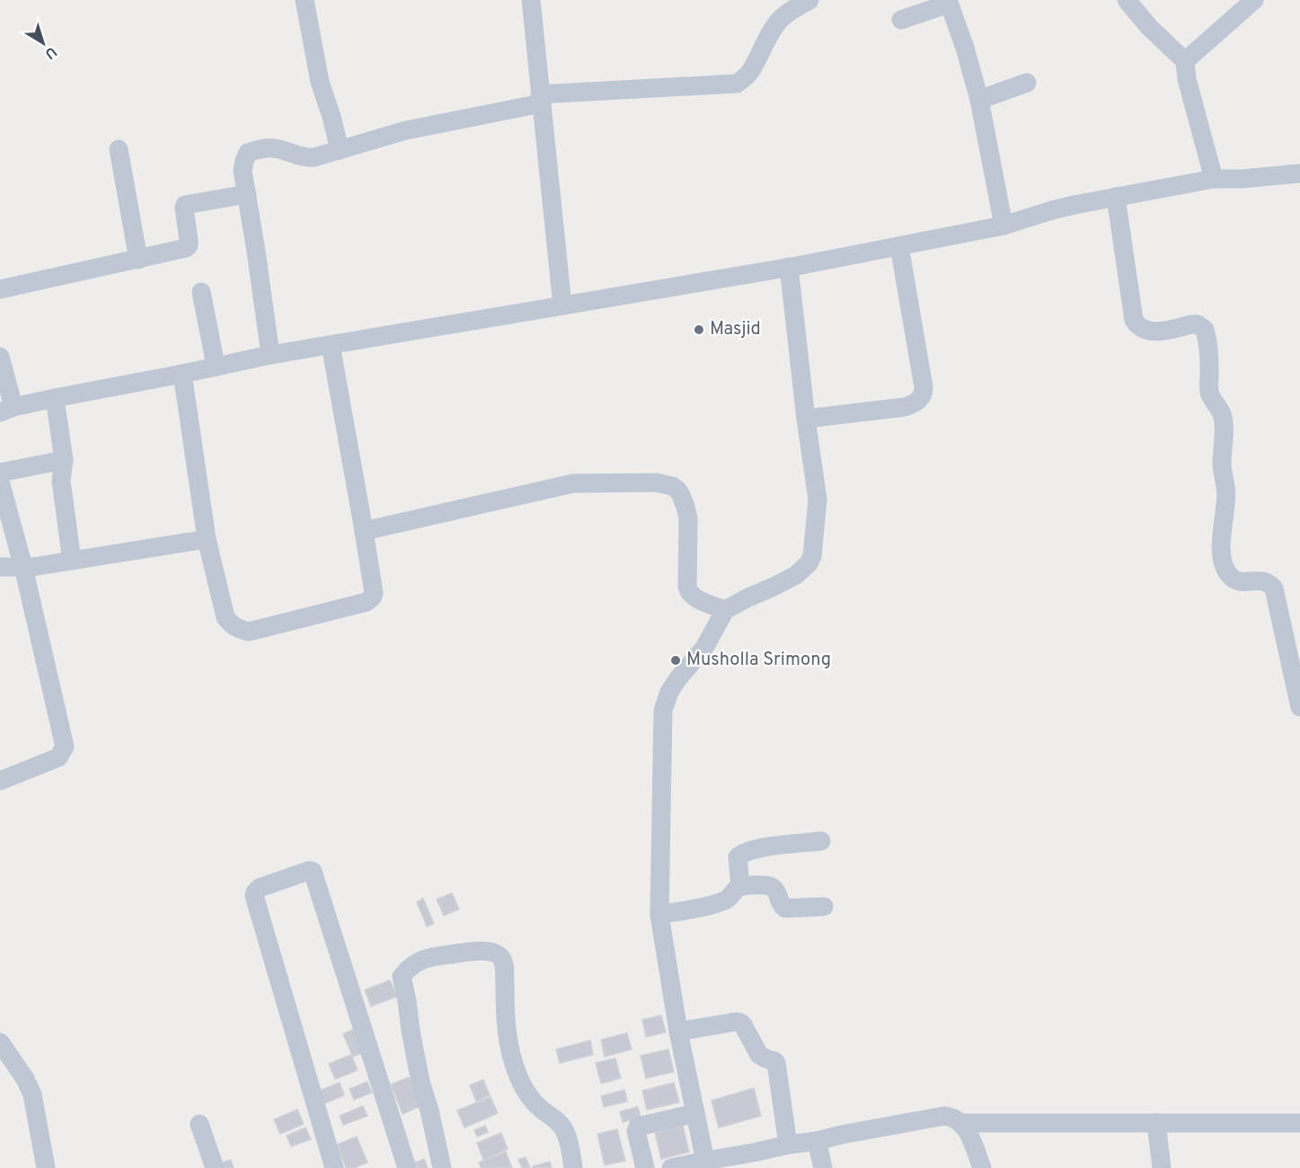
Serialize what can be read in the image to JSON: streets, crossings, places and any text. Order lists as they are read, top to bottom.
{
  "places": ["Masjid", "Musholla Srimong"],
  "north": "bottom right"
}
